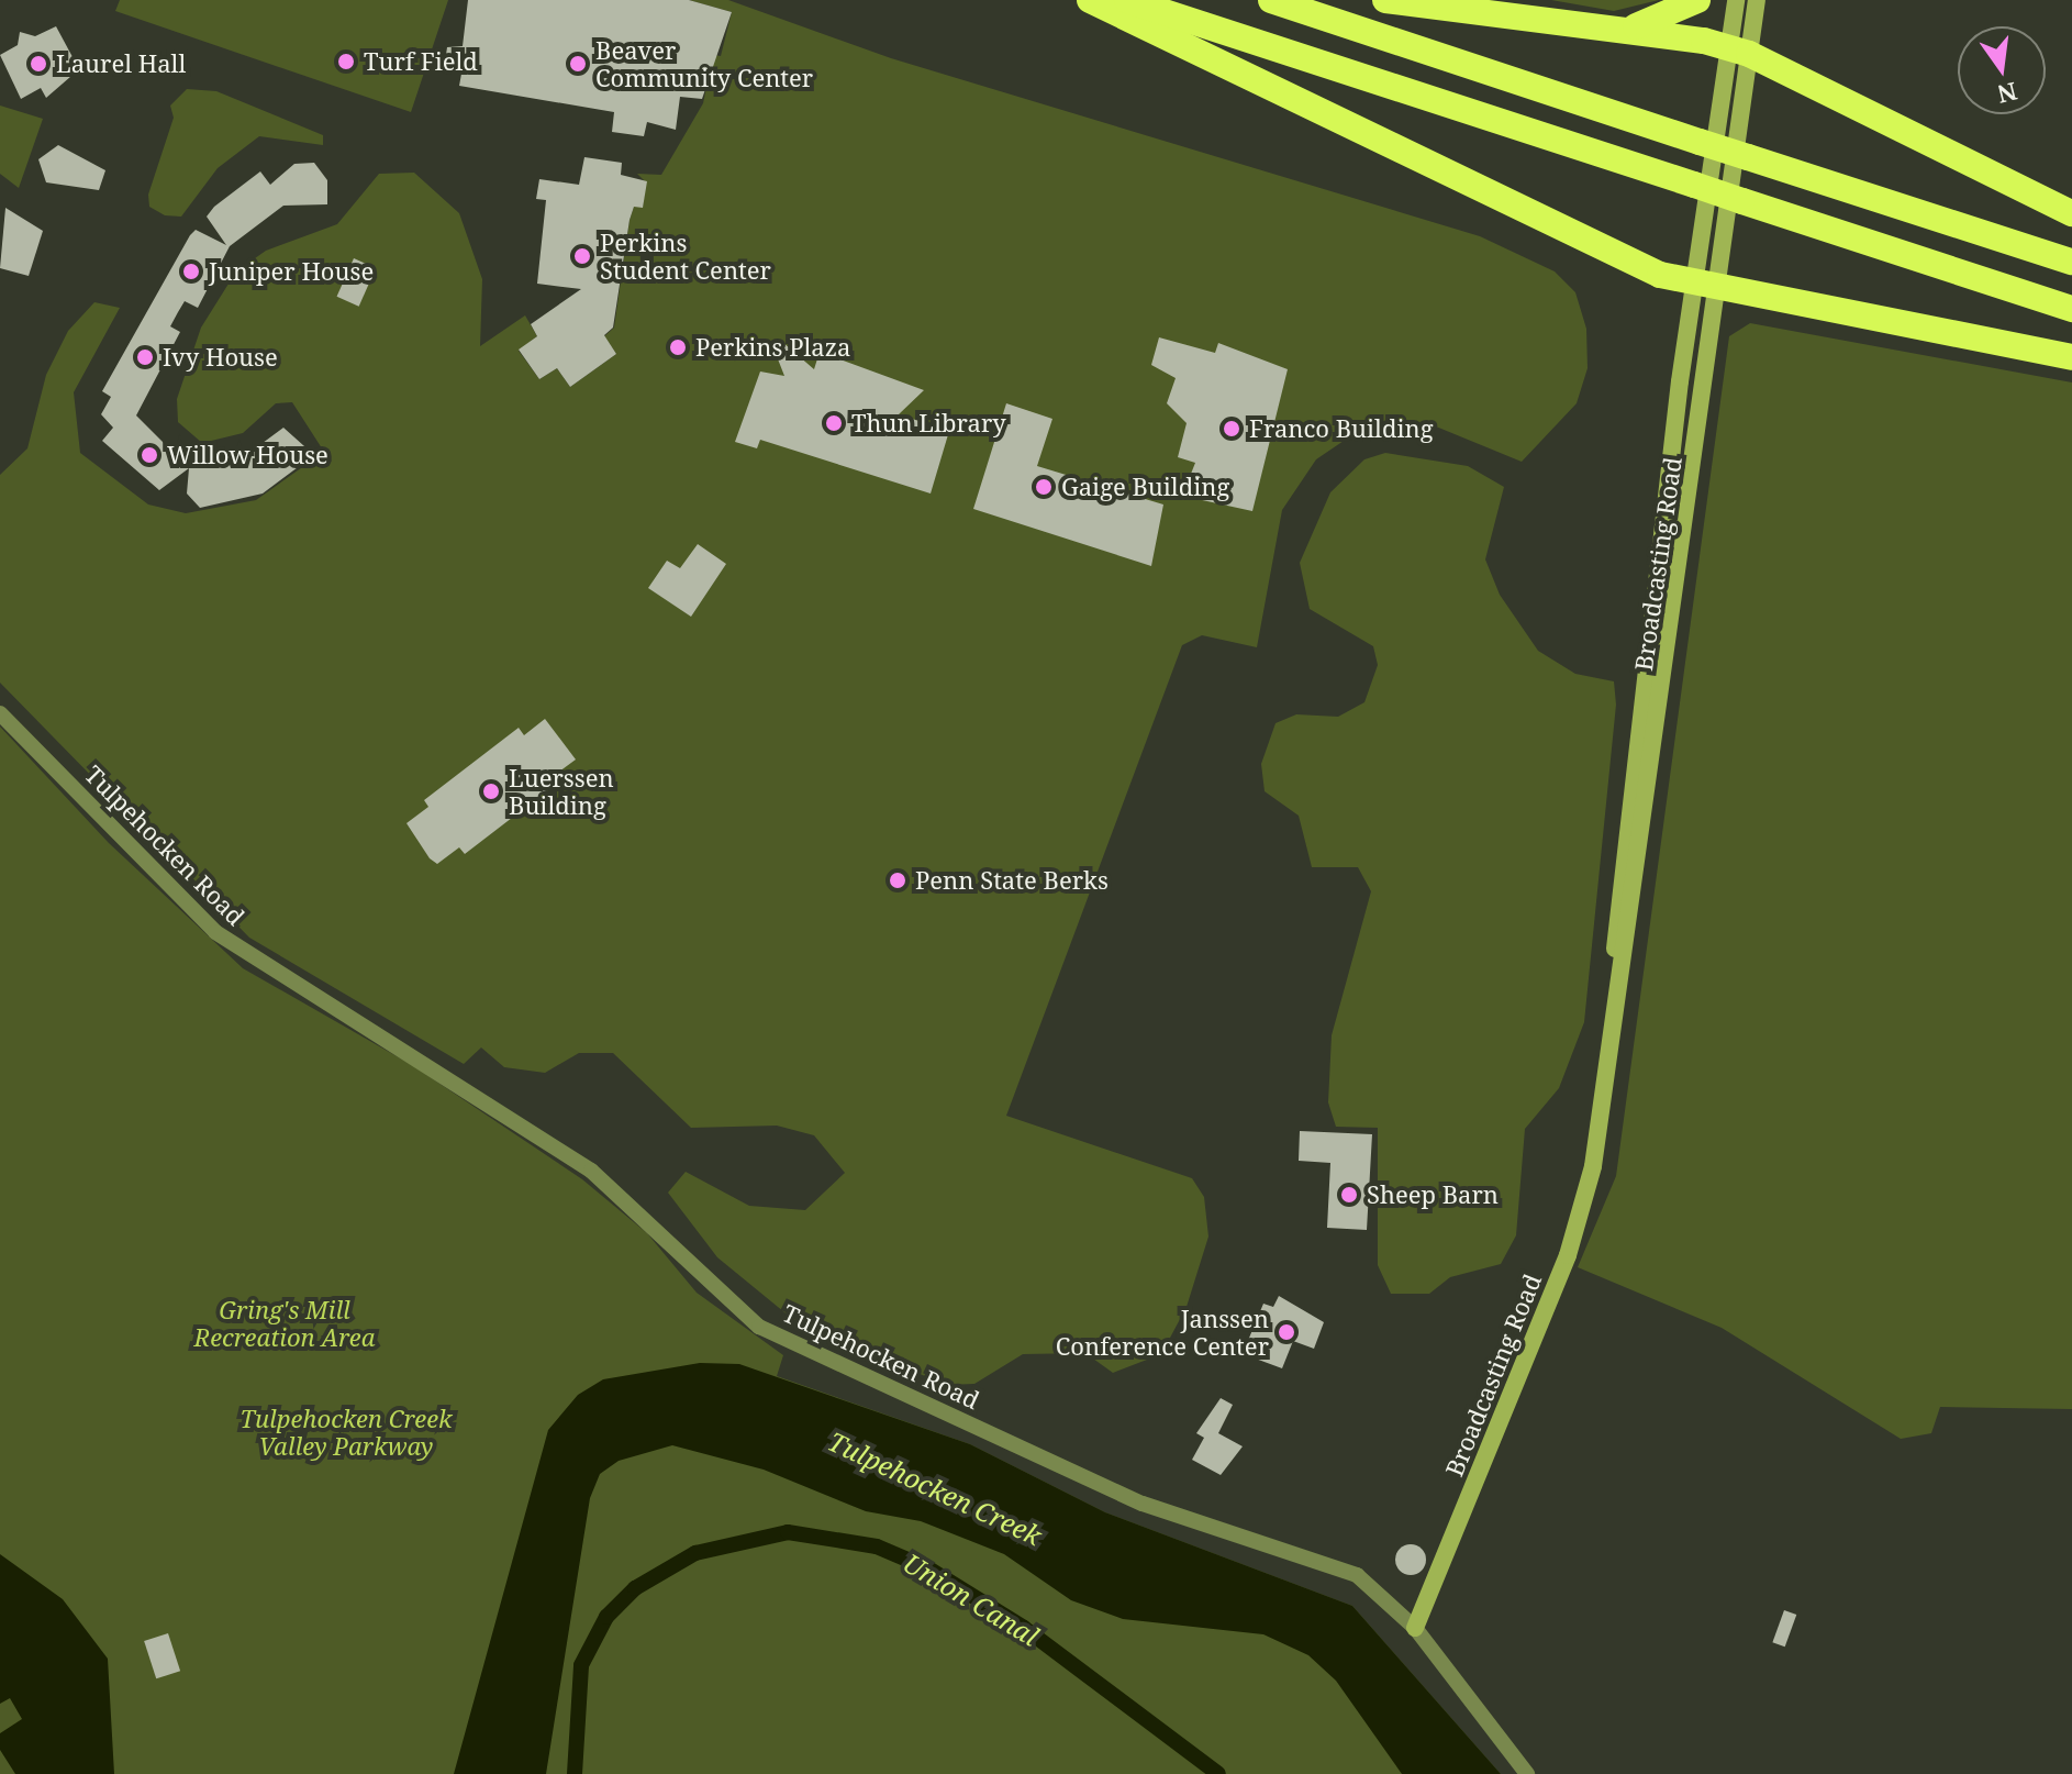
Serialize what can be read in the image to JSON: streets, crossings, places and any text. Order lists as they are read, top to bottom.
{
  "streets": {
    "street": ["Broadcasting Road", "Tulpehocken Road"]
  },
  "crossings": [
    ["Broadcasting Road", "Tulpehocken Road"]
  ],
  "water": ["Tulpehocken Creek", "Union Canal"],
  "parks": ["Gring's Mill Recreation Area", "Tulpehocken Creek Valley Parkway"],
  "places": [
    "Turf Field",
    "Laurel Hall",
    "Beaver Community Center",
    "Perkins Student Center",
    "Juniper House",
    "Perkins Plaza",
    "Ivy House",
    "Thun Library",
    "Franco Building",
    "Willow House",
    "Gaige Building",
    "Luerssen Building",
    "Penn State Berks",
    "Sheep Barn",
    "Janssen Conference Center"
  ],
  "north": "bottom"
}
